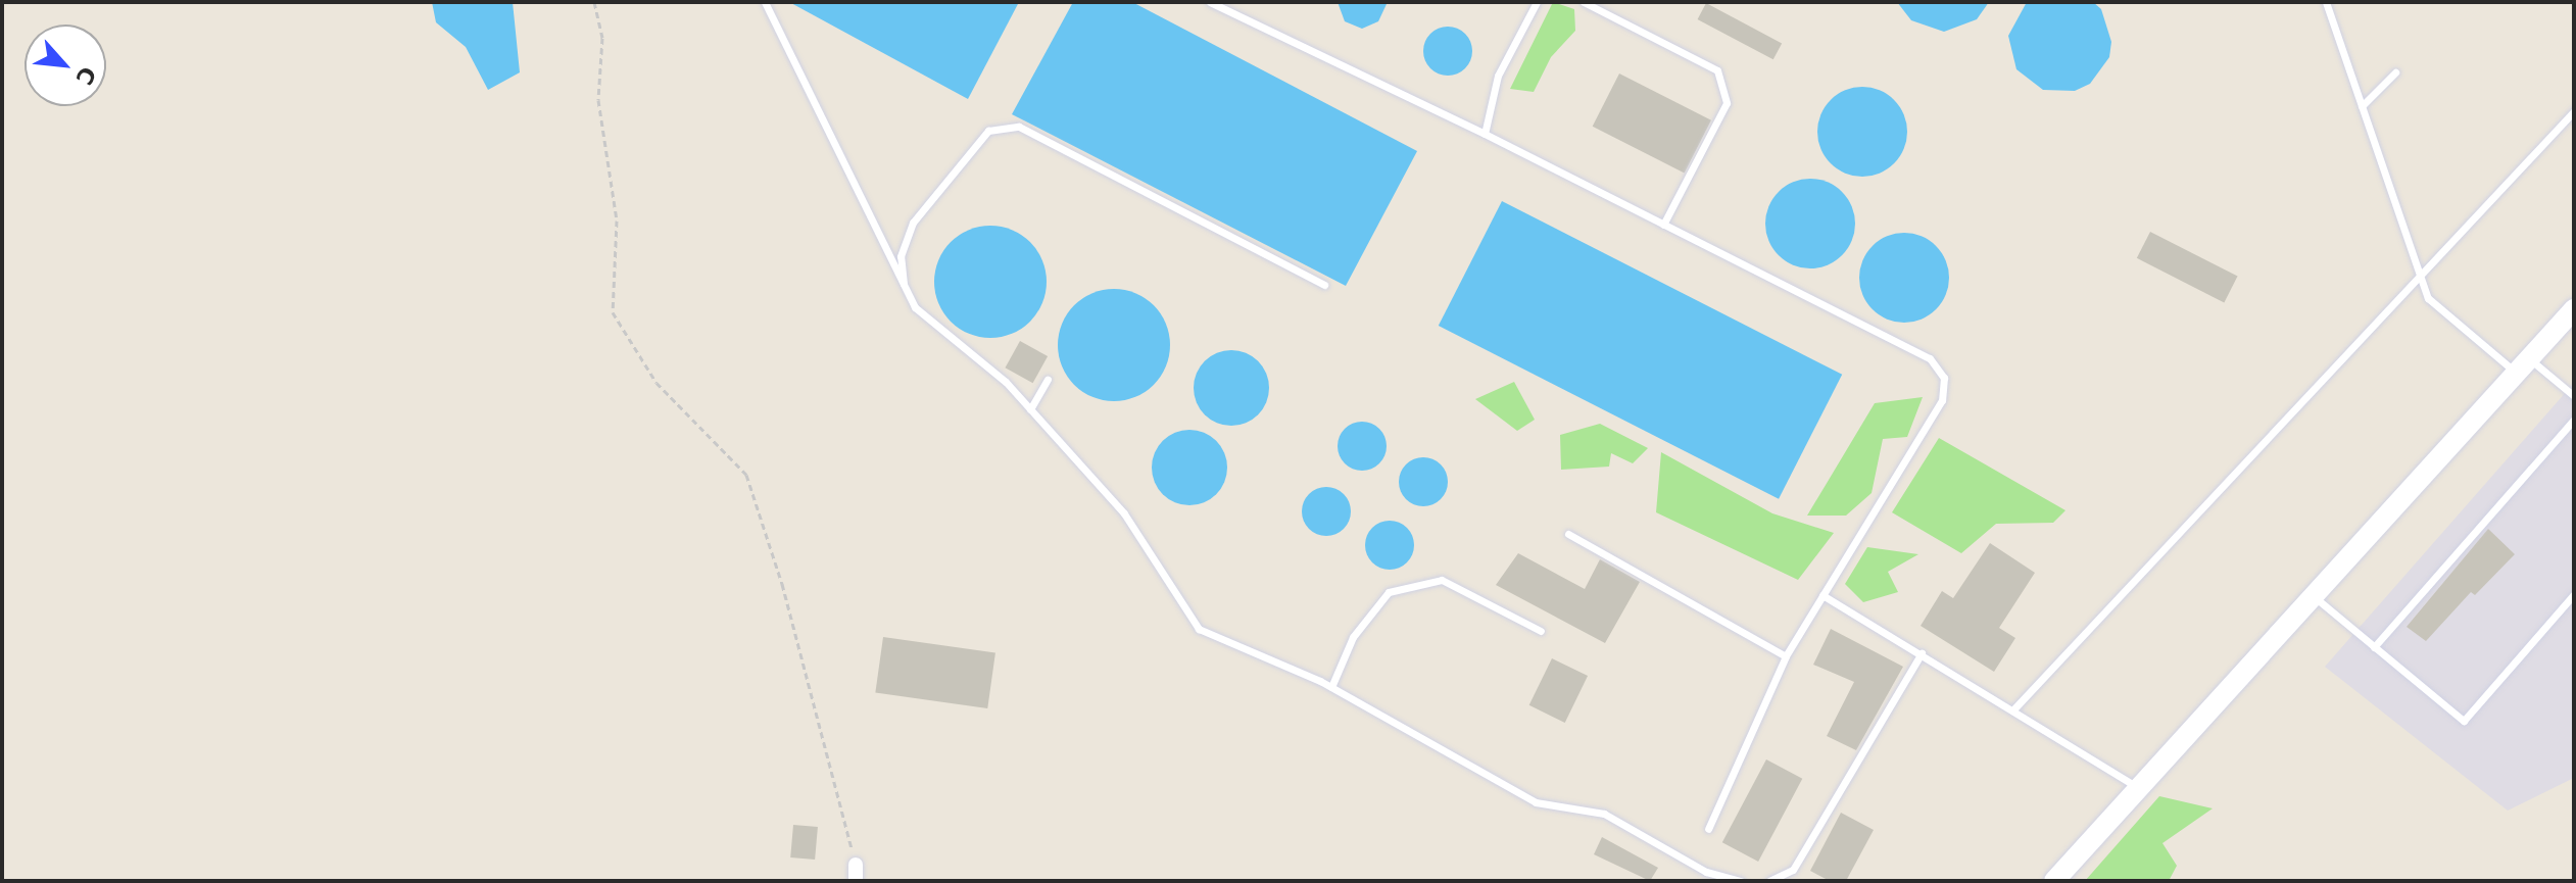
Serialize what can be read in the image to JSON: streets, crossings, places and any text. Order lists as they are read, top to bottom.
{
  "north": "bottom right"
}
